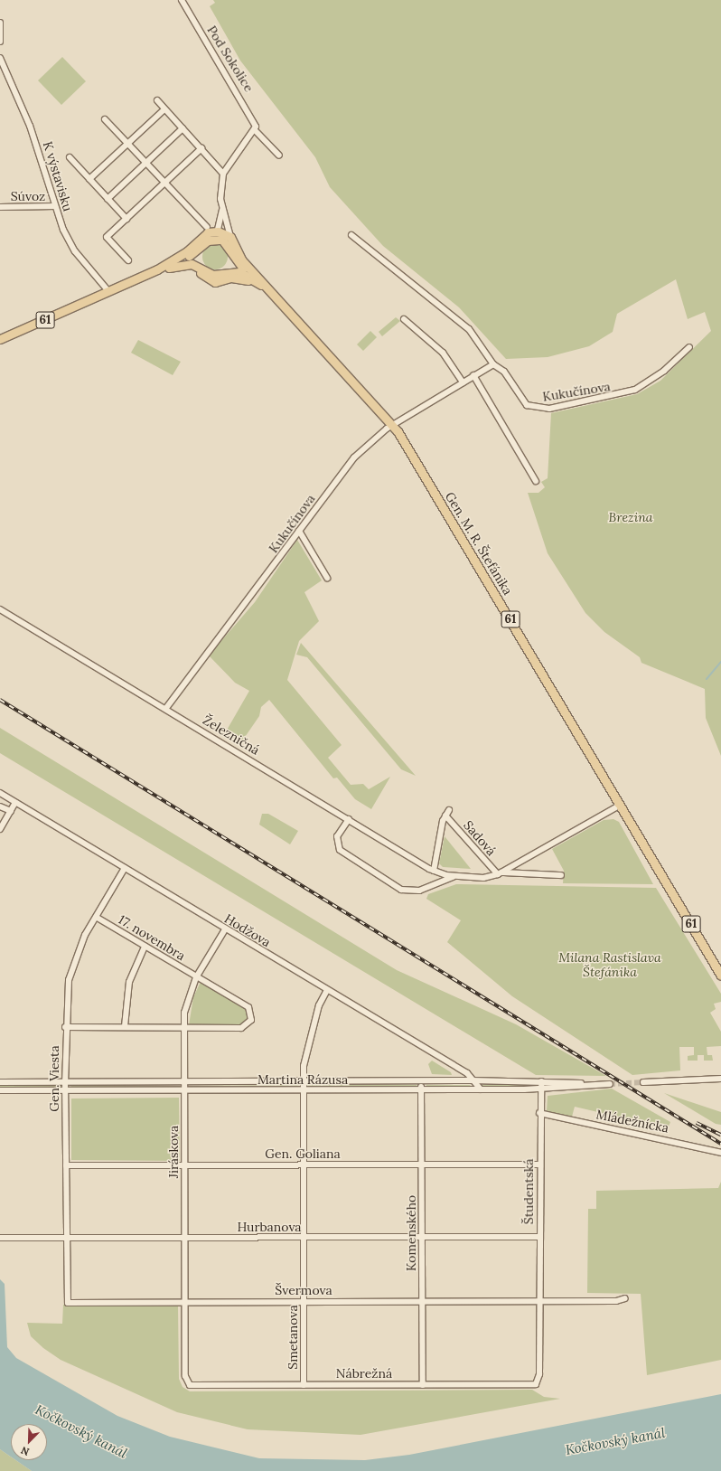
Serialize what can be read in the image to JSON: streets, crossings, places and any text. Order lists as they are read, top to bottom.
{
  "streets": {
    "main road": ["61", "Gen. M. R. Štefánika"],
    "street": [
      "Pod Sokolice",
      "K výstavisku",
      "Súvoz",
      "Kukučínova",
      "Železničná",
      "Sadová",
      "Hodžova",
      "17. novembra",
      "Gen. Viesta",
      "Martina Rázusa",
      "Mládežnícka",
      "Jiráskova",
      "Gen. Goliana",
      "Študentská",
      "Hurbanova",
      "Komenského",
      "Švermova",
      "Smetanova",
      "Nábrežná"
    ]
  },
  "crossings": [
    ["K výstavisku", "Súvoz"],
    ["K výstavisku", "61"],
    ["61", "Kukučínova"],
    ["61", "Gen. M. R. Štefánika"],
    ["Kukučínova", "Gen. M. R. Štefánika"],
    ["Kukučínova", "Železničná"],
    ["Železničná", "Sadová"],
    ["Hodžova", "Gen. Viesta"],
    ["Hodžova", "Martina Rázusa"],
    ["Hodžova", "Jiráskova"],
    ["Hodžova", "Smetanova"],
    ["17. novembra", "Gen. Viesta"],
    ["17. novembra", "Jiráskova"],
    ["Gen. Viesta", "Martina Rázusa"],
    ["Gen. Viesta", "Gen. Goliana"],
    ["Gen. Viesta", "Hurbanova"],
    ["Gen. Viesta", "Švermova"],
    ["Martina Rázusa", "Jiráskova"],
    ["Martina Rázusa", "Študentská"],
    ["Martina Rázusa", "Komenského"],
    ["Martina Rázusa", "Smetanova"],
    ["Mládežnícka", "Študentská"],
    ["Jiráskova", "Gen. Goliana"],
    ["Jiráskova", "Hurbanova"],
    ["Jiráskova", "Švermova"],
    ["Jiráskova", "Nábrežná"],
    ["Gen. Goliana", "Študentská"],
    ["Gen. Goliana", "Komenského"],
    ["Gen. Goliana", "Smetanova"],
    ["Študentská", "Hurbanova"],
    ["Študentská", "Švermova"],
    ["Študentská", "Nábrežná"],
    ["Hurbanova", "Komenského"],
    ["Hurbanova", "Smetanova"],
    ["Komenského", "Švermova"],
    ["Komenského", "Nábrežná"],
    ["Švermova", "Smetanova"],
    ["Smetanova", "Nábrežná"]
  ],
  "water": ["Kočkovský kanál"],
  "parks": ["Brezina", "Milana Rastislava Štefánika"],
  "north": "bottom left"
}
